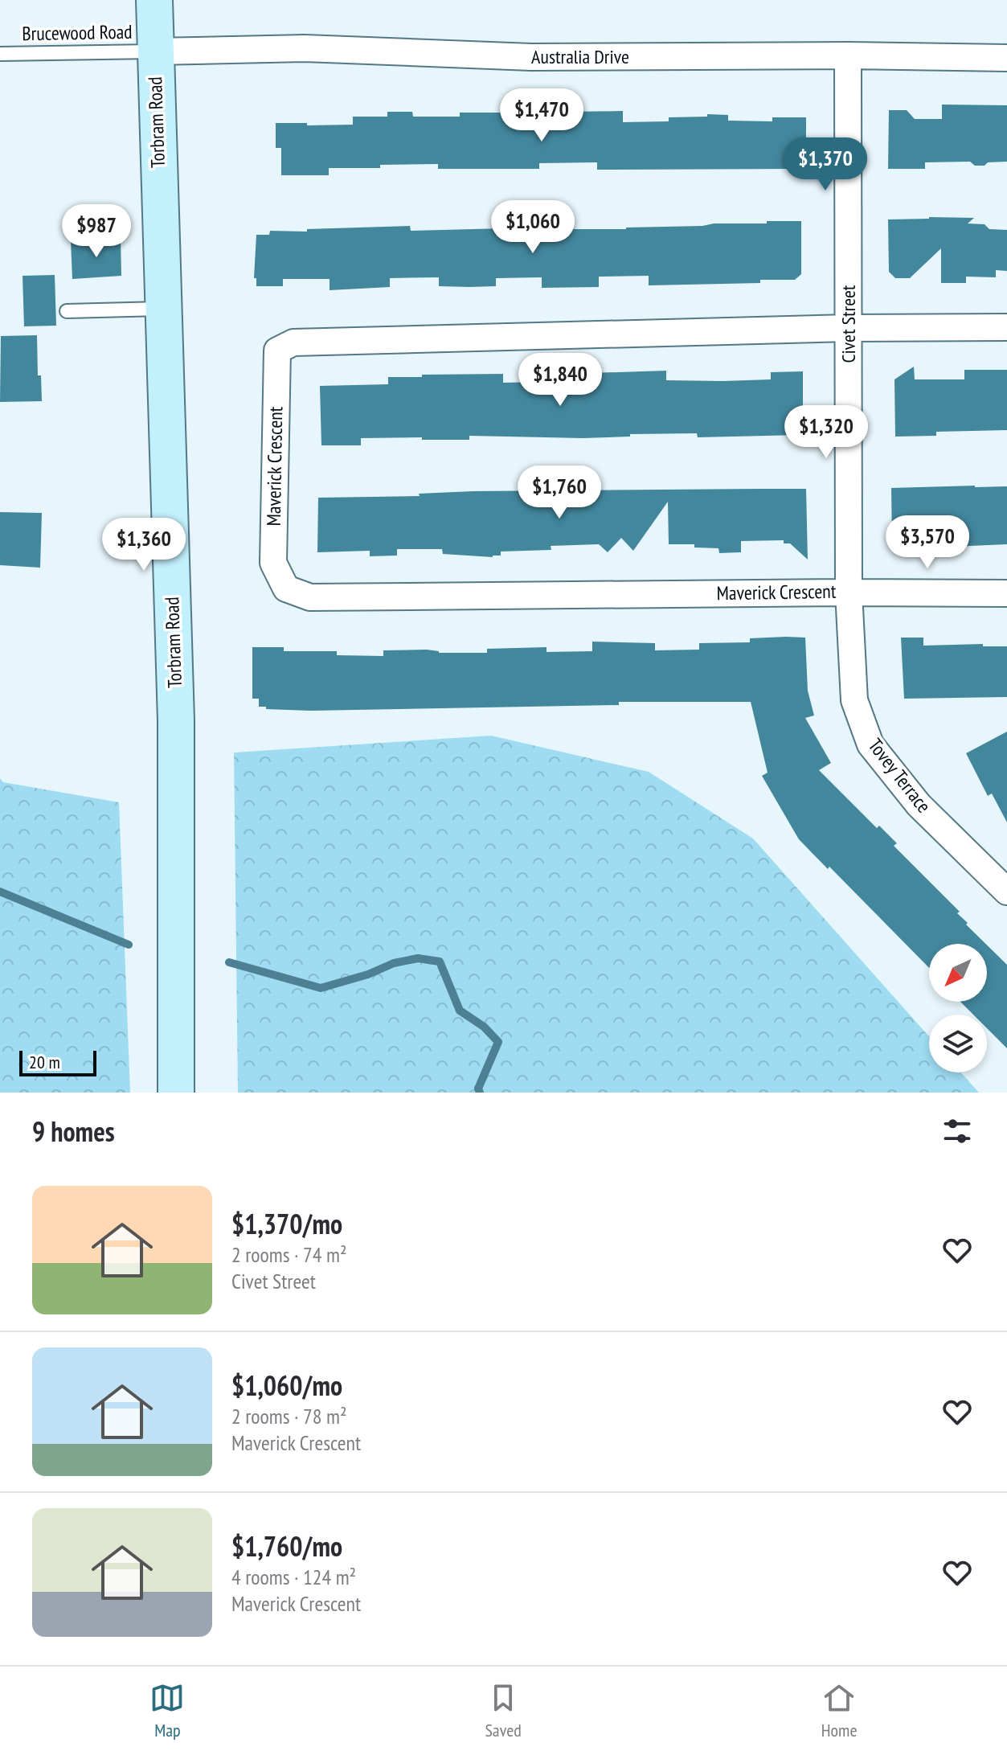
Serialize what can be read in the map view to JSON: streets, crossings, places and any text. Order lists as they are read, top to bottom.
{
  "streets": {
    "main road": ["Torbram Road"],
    "street": [
      "Australia Drive",
      "Civet Street",
      "Maverick Crescent",
      "Tovey Terrace"
    ],
    "lane": ["Brucewood Road"]
  },
  "crossings": [
    ["Brucewood Road", "Australia Drive"],
    ["Brucewood Road", "Torbram Road"],
    ["Australia Drive", "Torbram Road"],
    ["Australia Drive", "Civet Street"],
    ["Civet Street", "Maverick Crescent"],
    ["Civet Street", "Tovey Terrace"],
    ["Maverick Crescent", "Tovey Terrace"]
  ],
  "scale_bar": "20 m",
  "north": "bottom left",
  "page": {
    "price": [
      "$1,470",
      "$1,370",
      "$1,060",
      "$987",
      "$1,840",
      "$1,320",
      "$1,760",
      "$3,570",
      "$1,360"
    ],
    "scale": "20 m",
    "heading": "9 homes",
    "list": [
      {
        "name": "$1,370/mo",
        "note": "2 rooms · 74 m² · Civet Street"
      },
      {
        "name": "$1,060/mo",
        "note": "2 rooms · 78 m² · Maverick Crescent"
      },
      {
        "name": "$1,760/mo",
        "note": "4 rooms · 124 m² · Maverick Crescent"
      }
    ],
    "tabs": ["Map", "Saved", "Home"]
  }
}
